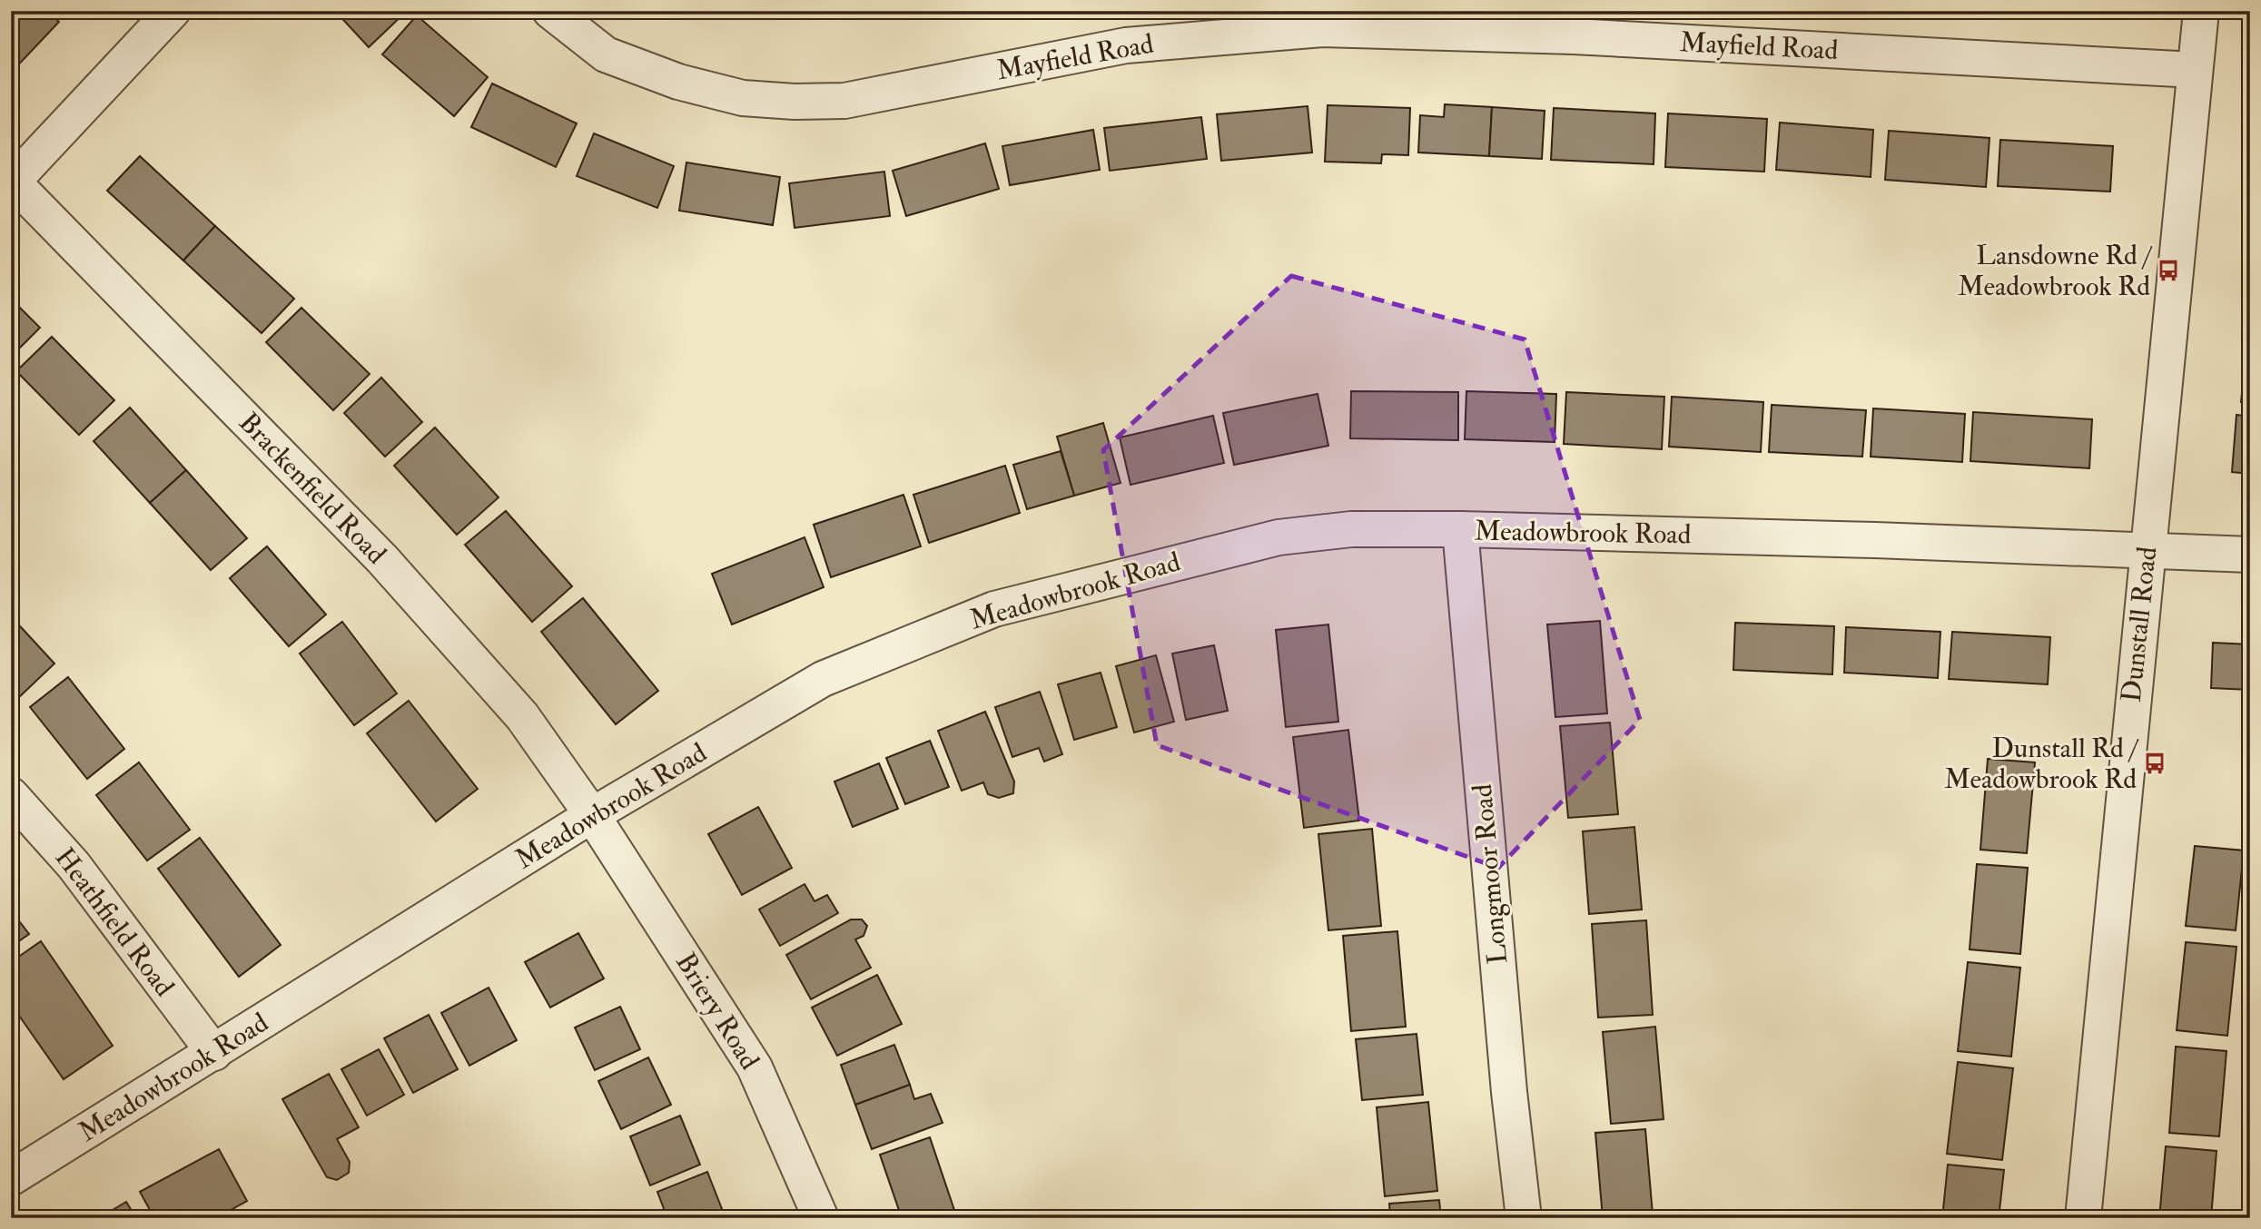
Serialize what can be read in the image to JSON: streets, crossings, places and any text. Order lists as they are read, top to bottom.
{
  "streets": {
    "street": [
      "Mayfield Road",
      "Brackenfield Road",
      "Meadowbrook Road",
      "Dunstall Road",
      "Longmoor Road",
      "Heathfield Road",
      "Briery Road"
    ]
  },
  "crossings": [
    ["Mayfield Road", "Dunstall Road"],
    ["Brackenfield Road", "Meadowbrook Road"],
    ["Brackenfield Road", "Briery Road"],
    ["Meadowbrook Road", "Dunstall Road"],
    ["Meadowbrook Road", "Longmoor Road"],
    ["Meadowbrook Road", "Heathfield Road"],
    ["Meadowbrook Road", "Briery Road"]
  ],
  "places": {
    "bus stop": ["Lansdowne Rd / Meadowbrook Rd", "Dunstall Rd / Meadowbrook Rd"]
  }
}
